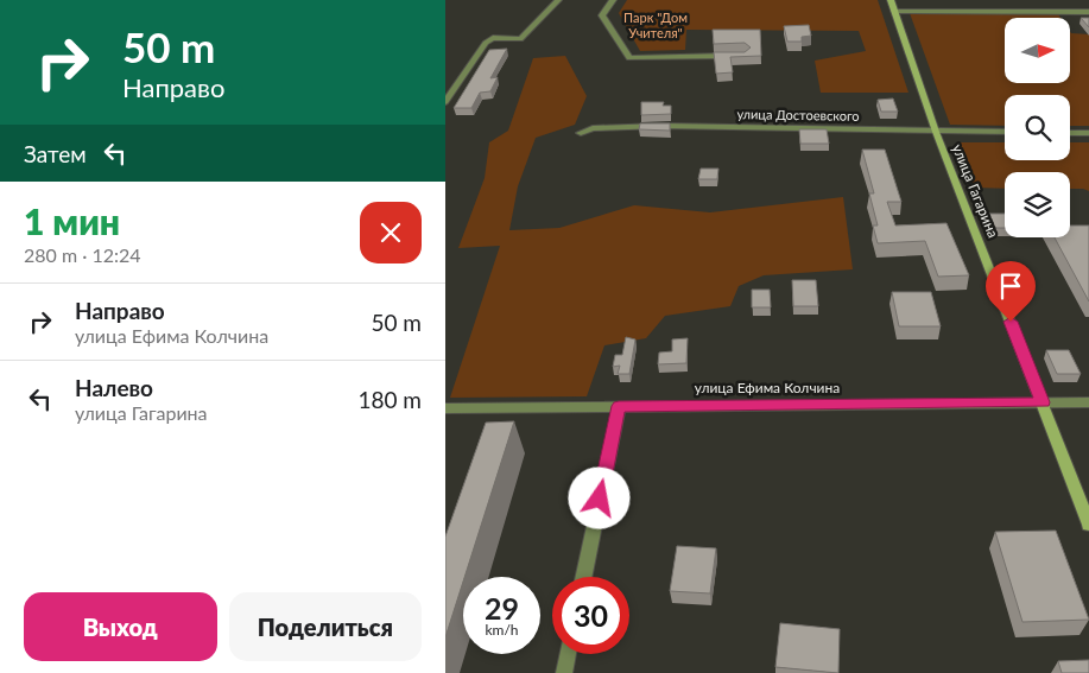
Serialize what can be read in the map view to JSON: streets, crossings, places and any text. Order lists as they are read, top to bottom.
{
  "streets": {
    "street": ["улица Достоевского", "улица Гагарина", "улица Ефима Колчина"]
  },
  "crossings": [
    ["улица Достоевского", "улица Гагарина"],
    ["улица Гагарина", "улица Ефима Колчина"]
  ],
  "parks": ["Парк \"Дом Учителя\""],
  "north": "right",
  "page": {
    "turn": ["50 m", "Направо"],
    "then": "Затем",
    "heading": ["1 мин", "280 m · 12:24"],
    "list": [
      {
        "name": "Направо",
        "note": "улица Ефима Колчина",
        "value": "50 m"
      },
      {
        "name": "Налево",
        "note": "улица Гагарина",
        "value": "180 m"
      }
    ],
    "speed": "29 km/h",
    "limit": "30",
    "buttons": ["Выход", "Поделиться"]
  }
}
